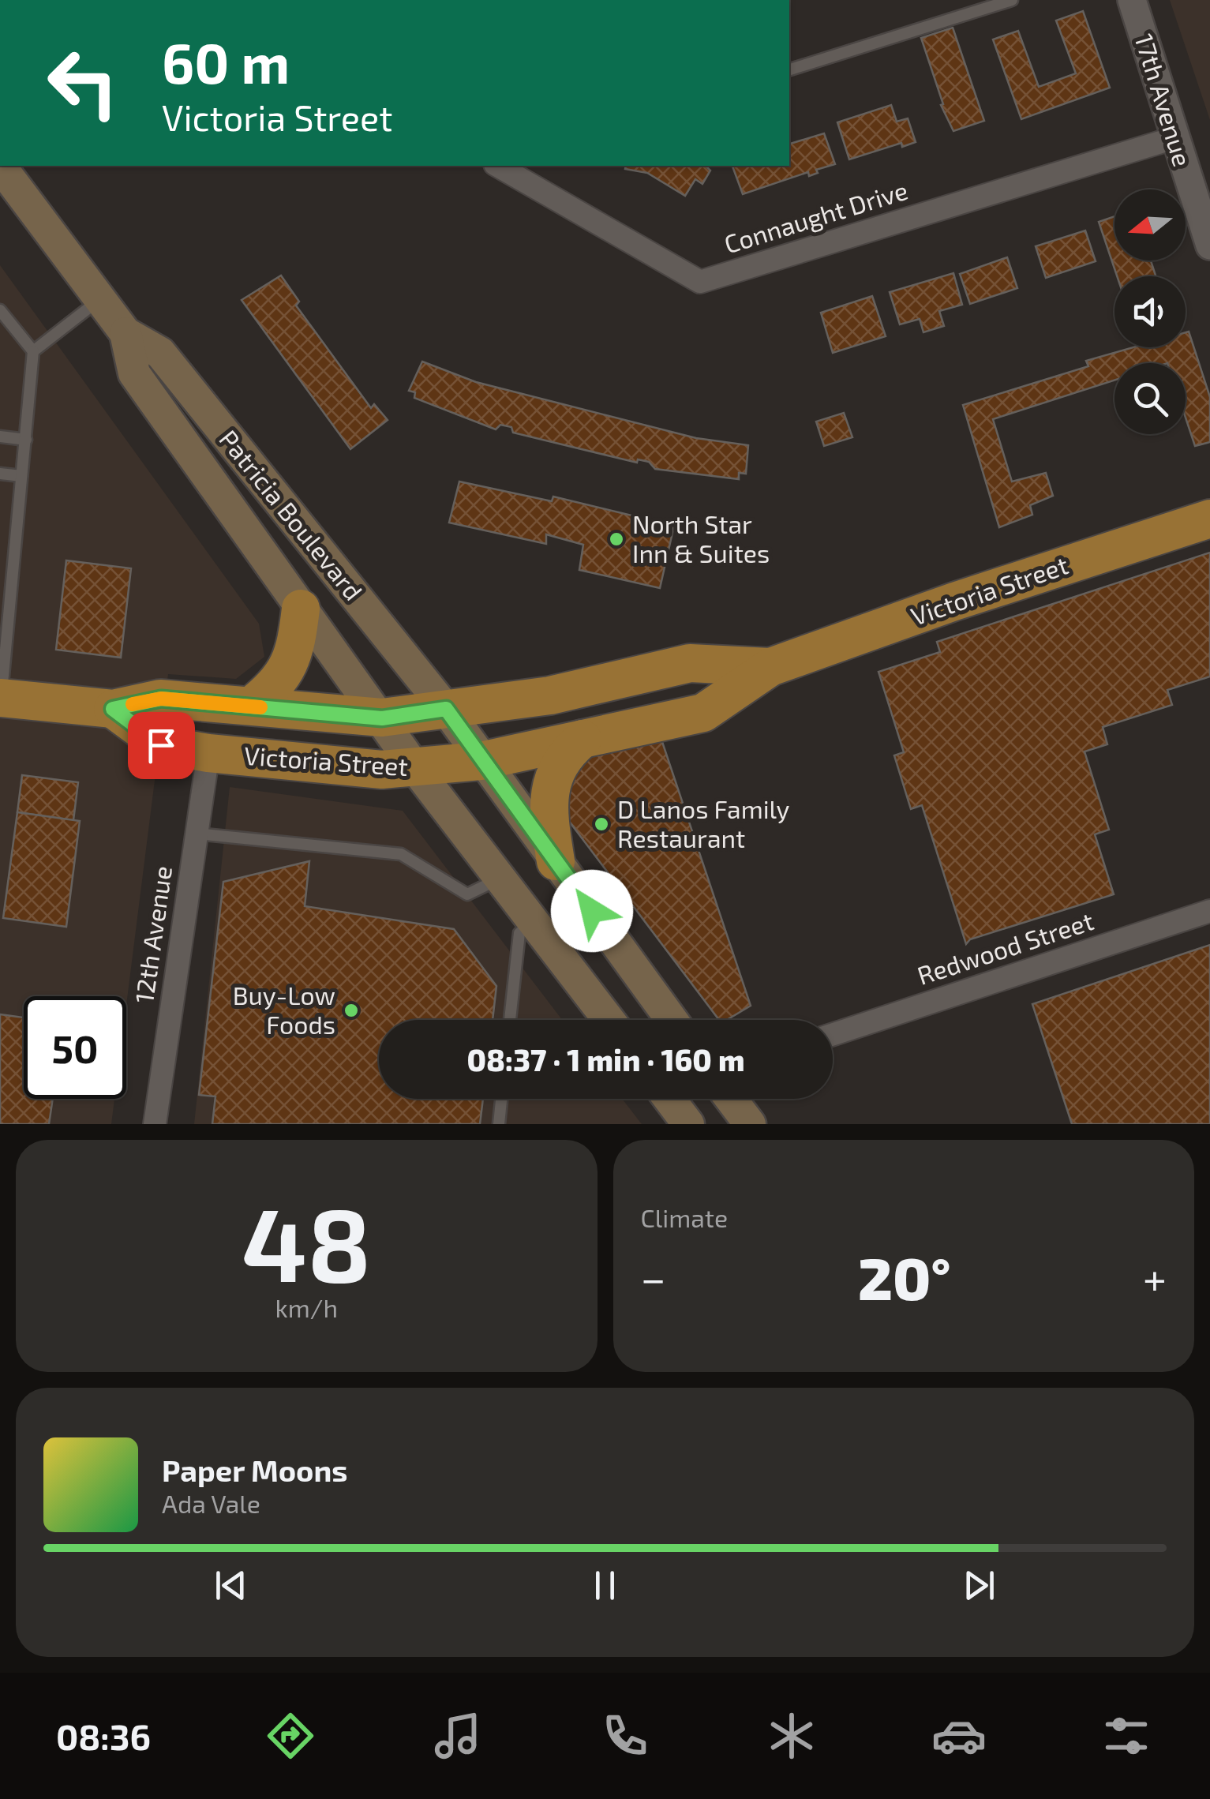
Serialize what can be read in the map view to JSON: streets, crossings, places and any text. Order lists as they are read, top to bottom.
{
  "streets": {
    "highway": ["Victoria Street"],
    "main road": ["Patricia Boulevard"],
    "street": [
      "17th Avenue",
      "Connaught Drive",
      "12th Avenue",
      "Redwood Street"
    ]
  },
  "crossings": [
    ["17th Avenue", "Connaught Drive"],
    ["Patricia Boulevard", "Victoria Street"],
    ["Victoria Street", "12th Avenue"]
  ],
  "places": ["North Star Inn & Suites", "D Lanos Family Restaurant", "Buy-Low Foods"],
  "north": "left",
  "page": {
    "turn": ["60 m", "Victoria Street"],
    "limit": "50",
    "trip": "08:37 · 1 min · 160 m",
    "tile": [
      ["48", "km/h"],
      "Climate"
    ],
    "heat": ["−", "20°", "+"],
    "song": ["Paper Moons", "Ada Vale"],
    "tabs": "08:36"
  }
}
